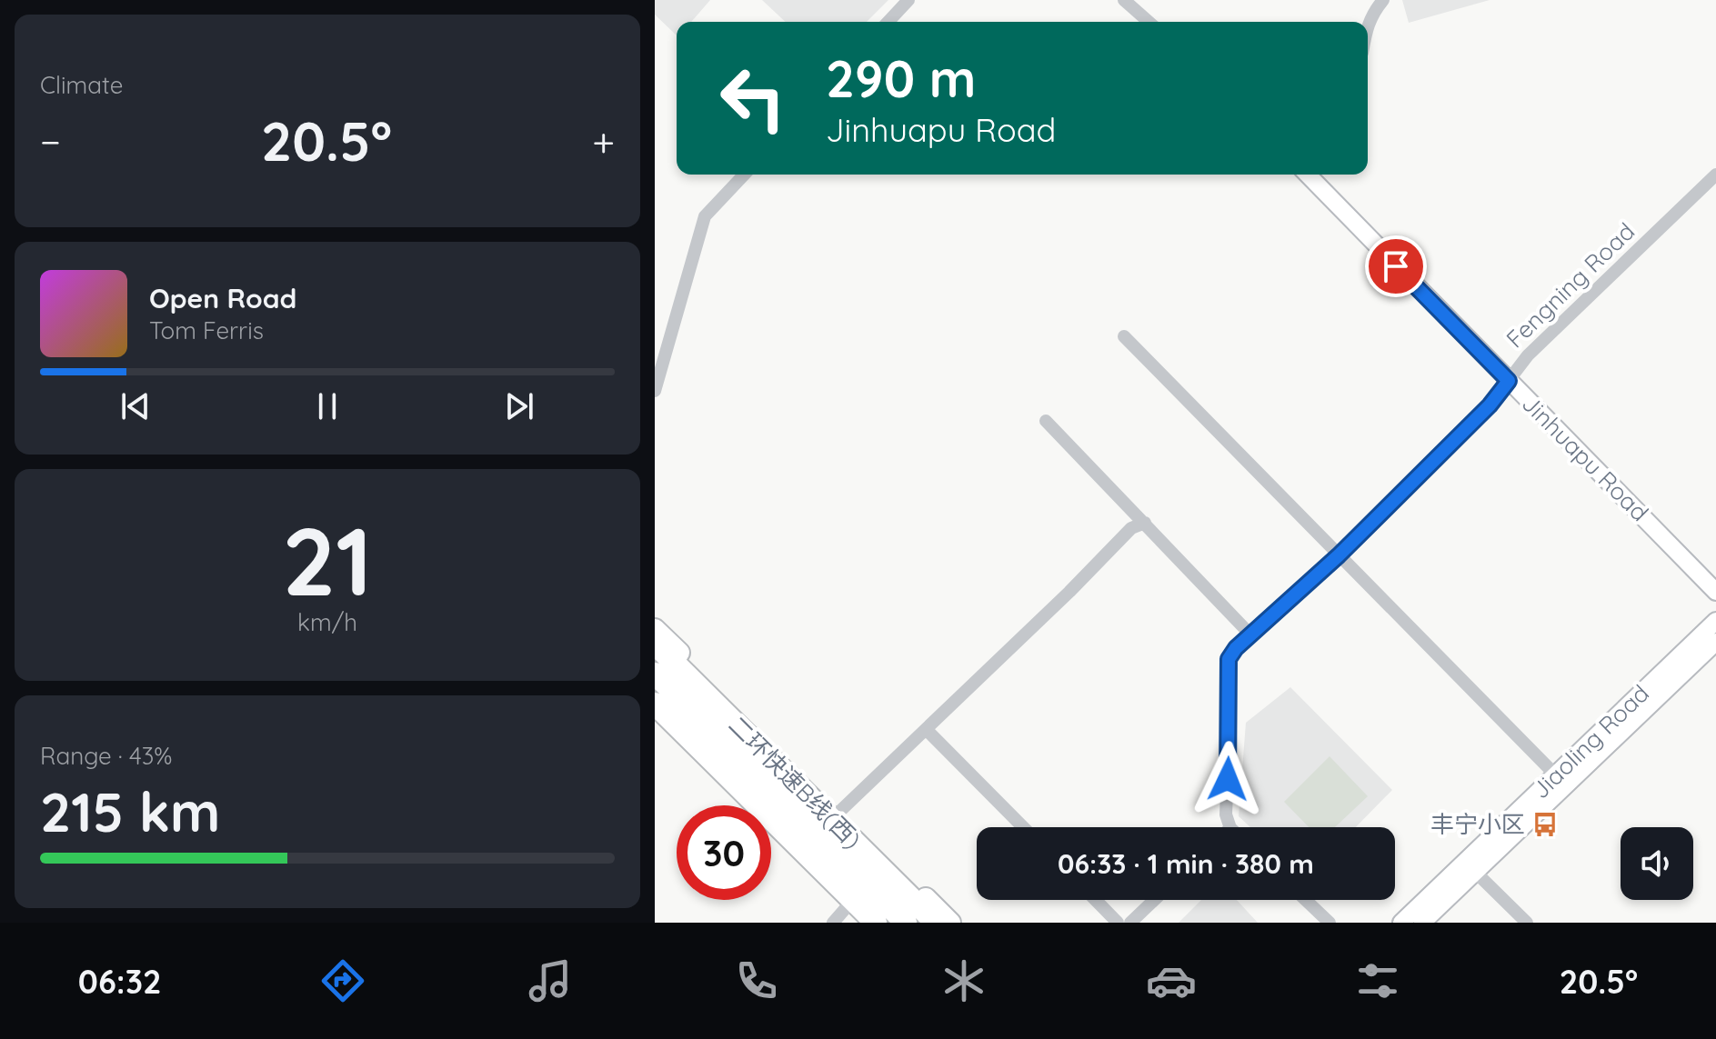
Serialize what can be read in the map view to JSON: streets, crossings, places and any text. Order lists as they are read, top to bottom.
{
  "streets": {
    "highway": ["二环快速B线(西)"],
    "street": ["Fengning Road", "Jinhuapu Road", "Jiaoling Road"]
  },
  "crossings": [
    ["Fengning Road", "Jinhuapu Road"]
  ],
  "places": {
    "bus stop": ["丰宁小区"]
  },
  "page": {
    "tile": [
      "Climate",
      ["21", "km/h"],
      ["Range · 43%", "215 km"]
    ],
    "turn": ["290 m", "Jinhuapu Road"],
    "heat": ["−", "20.5°", "+"],
    "song": ["Open Road", "Tom Ferris"],
    "limit": "30",
    "trip": "06:33 · 1 min · 380 m",
    "tabs": ["06:32", "20.5°"]
  }
}
